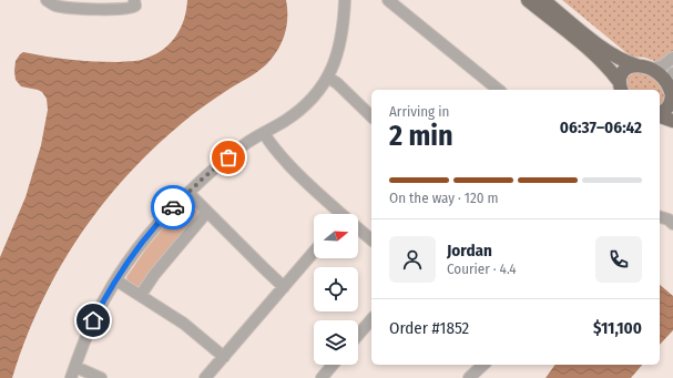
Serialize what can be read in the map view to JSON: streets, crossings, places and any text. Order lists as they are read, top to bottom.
{
  "north": "right",
  "page": {
    "heading": ["2 min", "Arriving in", "06:37–06:42"],
    "panel": [
      "Jordan",
      "Courier · 4.4",
      "Order #1852",
      "$11,100"
    ],
    "bar": "On the way · 120 m"
  }
}
